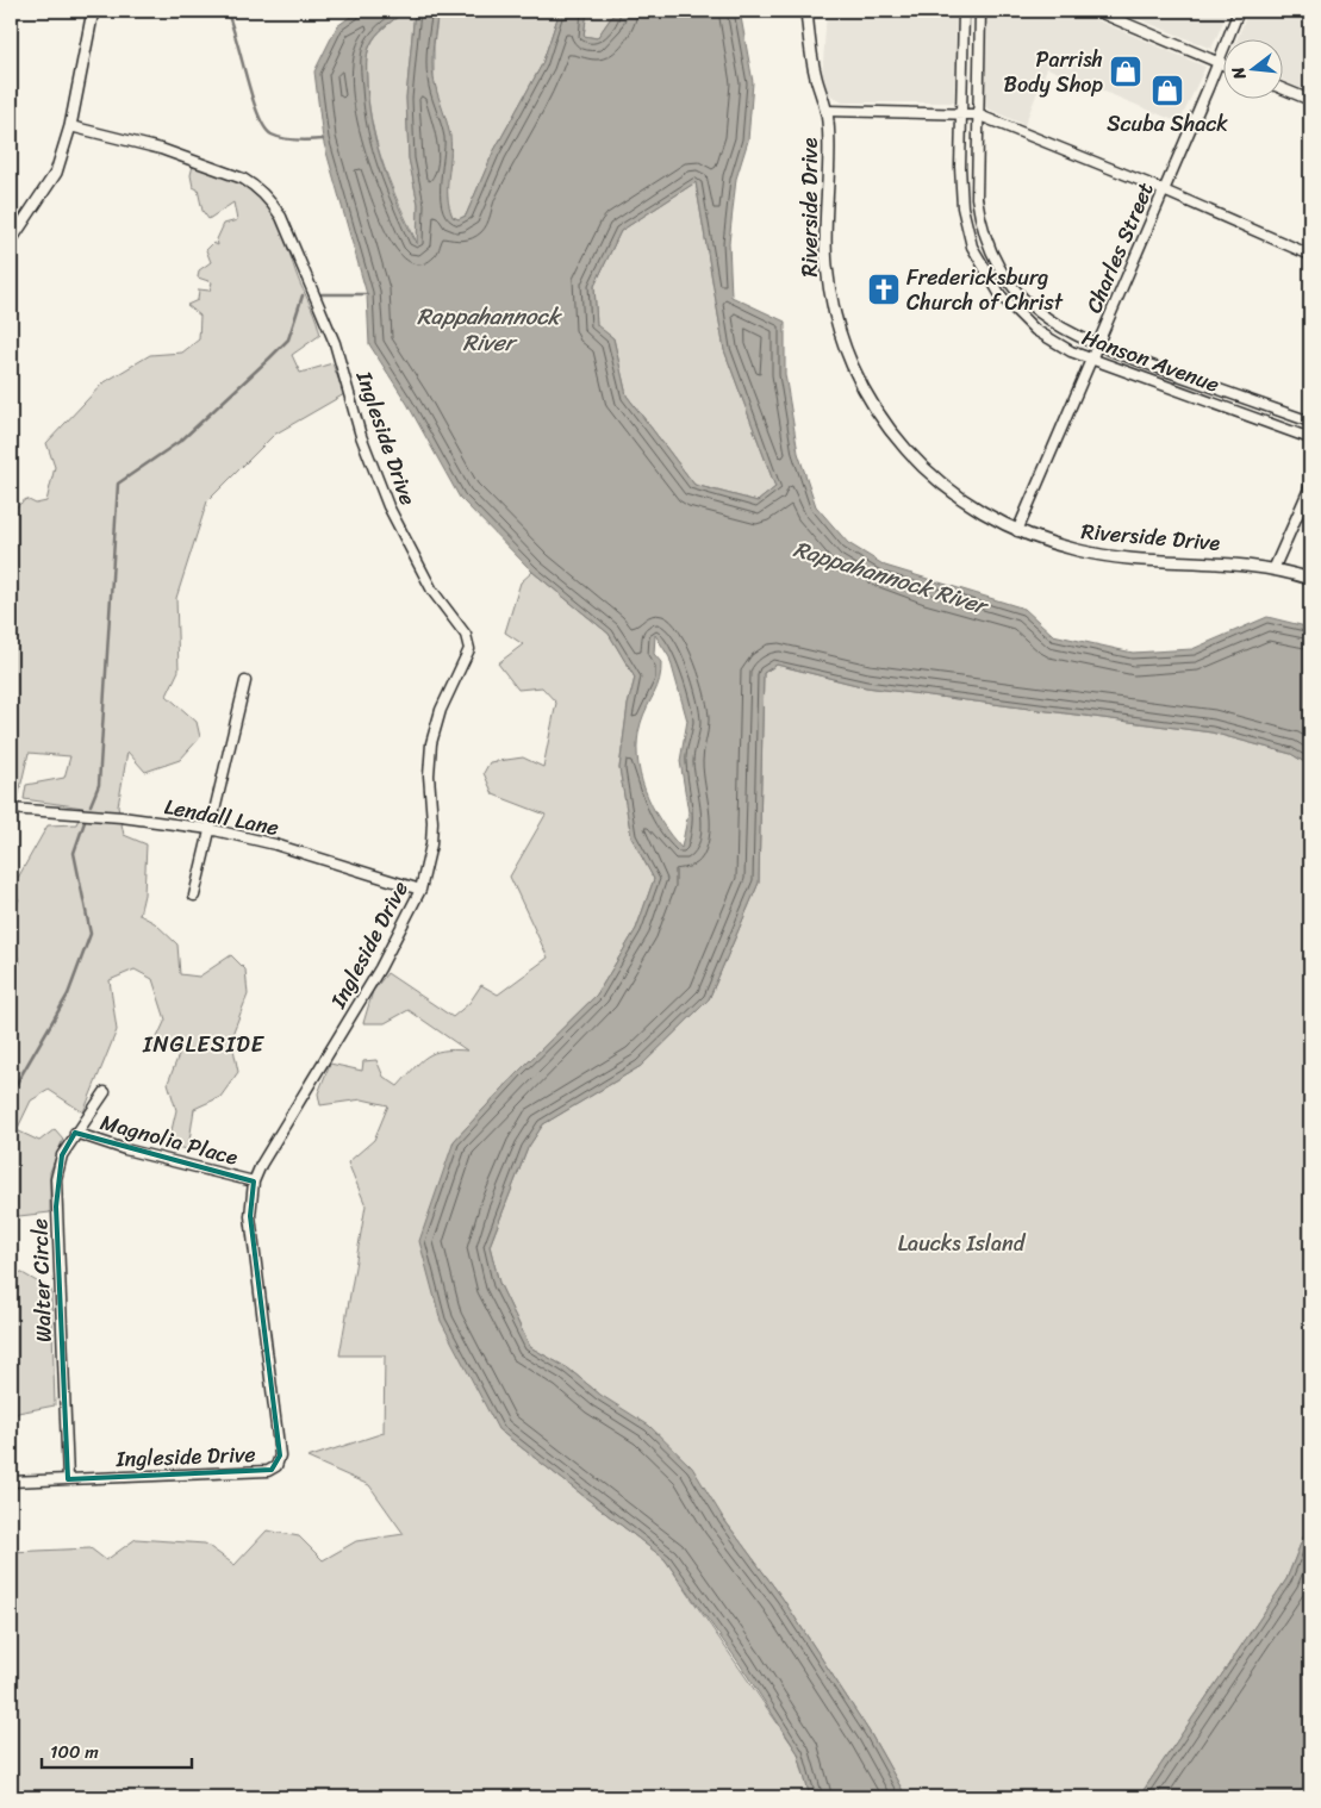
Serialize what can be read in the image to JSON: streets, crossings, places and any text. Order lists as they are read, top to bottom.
{
  "streets": {
    "street": [
      "Riverside Drive",
      "Charles Street",
      "Hanson Avenue",
      "Ingleside Drive",
      "Lendall Lane",
      "Magnolia Place",
      "Walter Circle"
    ]
  },
  "crossings": [
    ["Riverside Drive", "Charles Street"],
    ["Charles Street", "Hanson Avenue"],
    ["Ingleside Drive", "Lendall Lane"],
    ["Ingleside Drive", "Magnolia Place"],
    ["Ingleside Drive", "Walter Circle"],
    ["Magnolia Place", "Walter Circle"]
  ],
  "districts": ["INGLESIDE"],
  "water": ["Rappahannock River"],
  "parks": ["Laucks Island"],
  "places": {
    "shop": ["Parrish Body Shop", "Scuba Shack"],
    "church": ["Fredericksburg Church of Christ"]
  },
  "scale_bar": "100 m",
  "north": "left"
}
